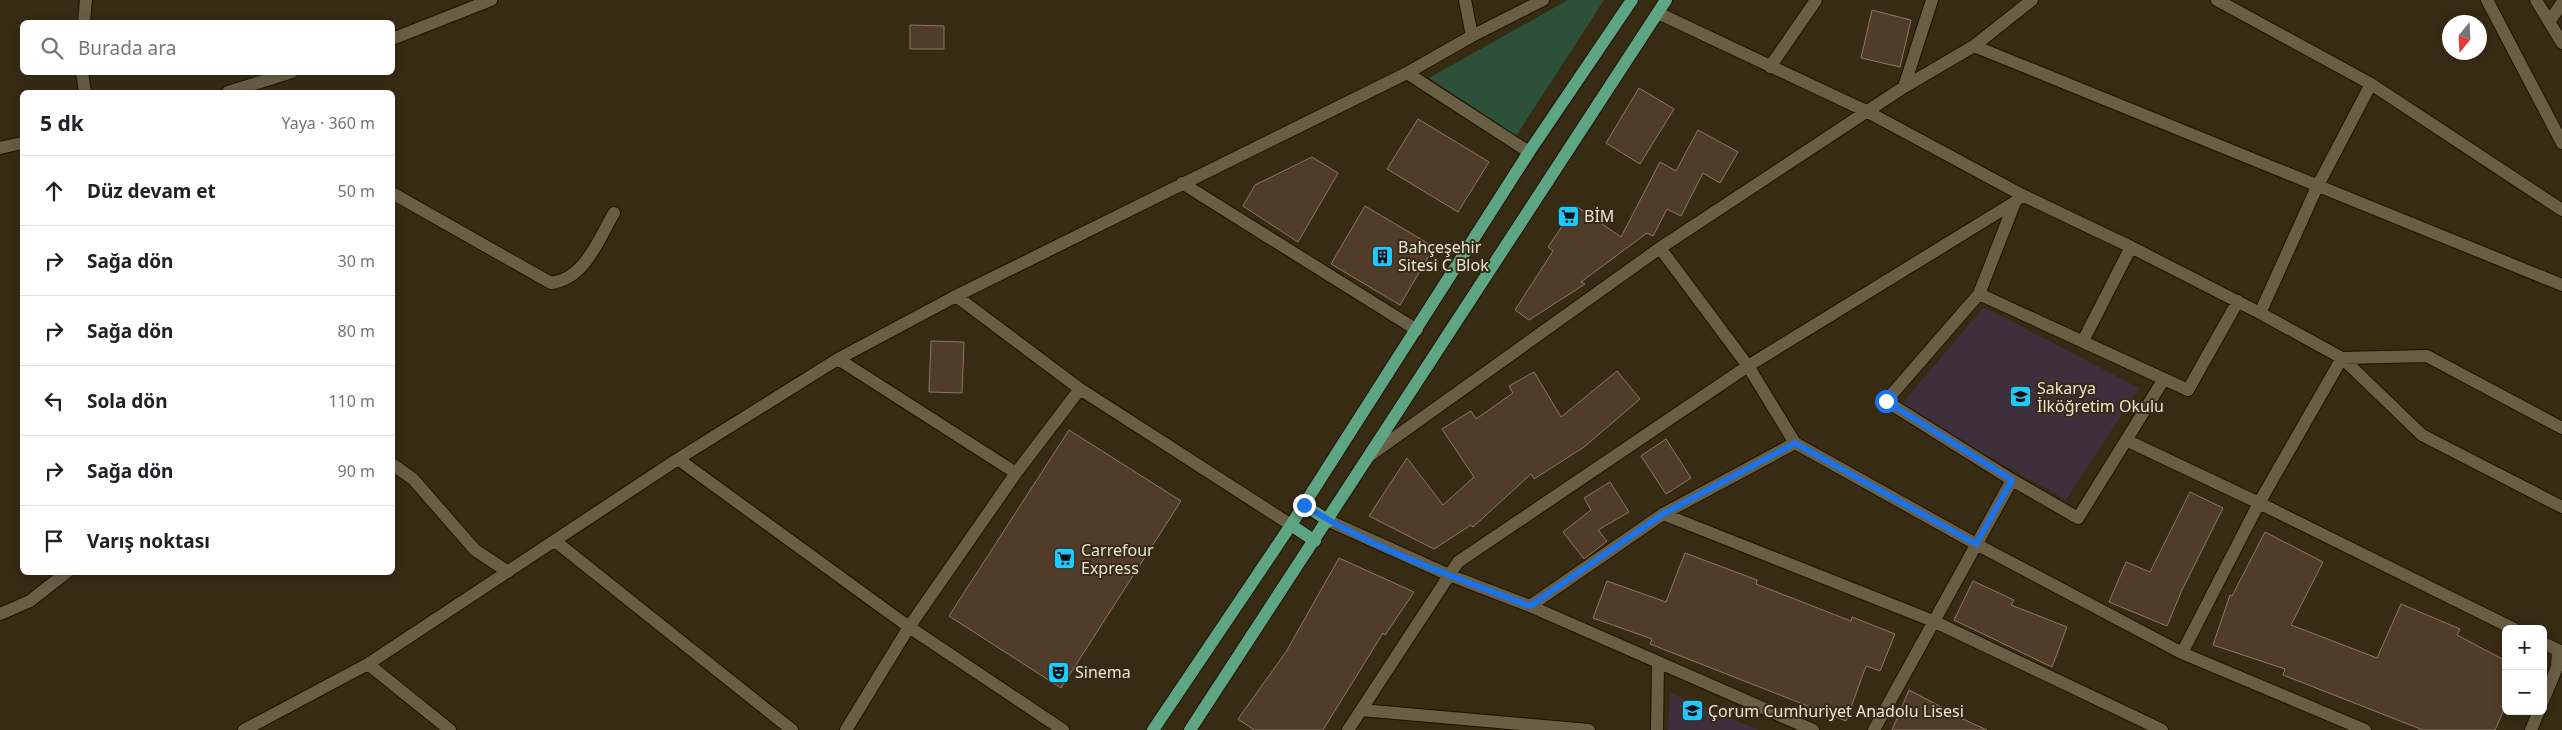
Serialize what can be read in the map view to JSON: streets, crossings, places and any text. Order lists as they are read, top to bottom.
{
  "places": {
    "supermarket": ["BİM", "Carrefour Express"],
    "building": ["Bahçeşehir Sitesi C Blok"],
    "school or university": ["Sakarya İlköğretim Okulu", "Çorum Cumhuriyet Anadolu Lisesi"],
    "theatre": ["Sinema"]
  },
  "north": "bottom",
  "page": {
    "search": "Burada ara",
    "heading": ["5 dk", "Yaya · 360 m"],
    "list": [
      ["Düz devam et", "50 m"],
      ["Sağa dön", "30 m"],
      ["Sağa dön", "80 m"],
      ["Sola dön", "110 m"],
      ["Sağa dön", "90 m"],
      "Varış noktası"
    ],
    "map_buttons": ["+", "−"]
  }
}
